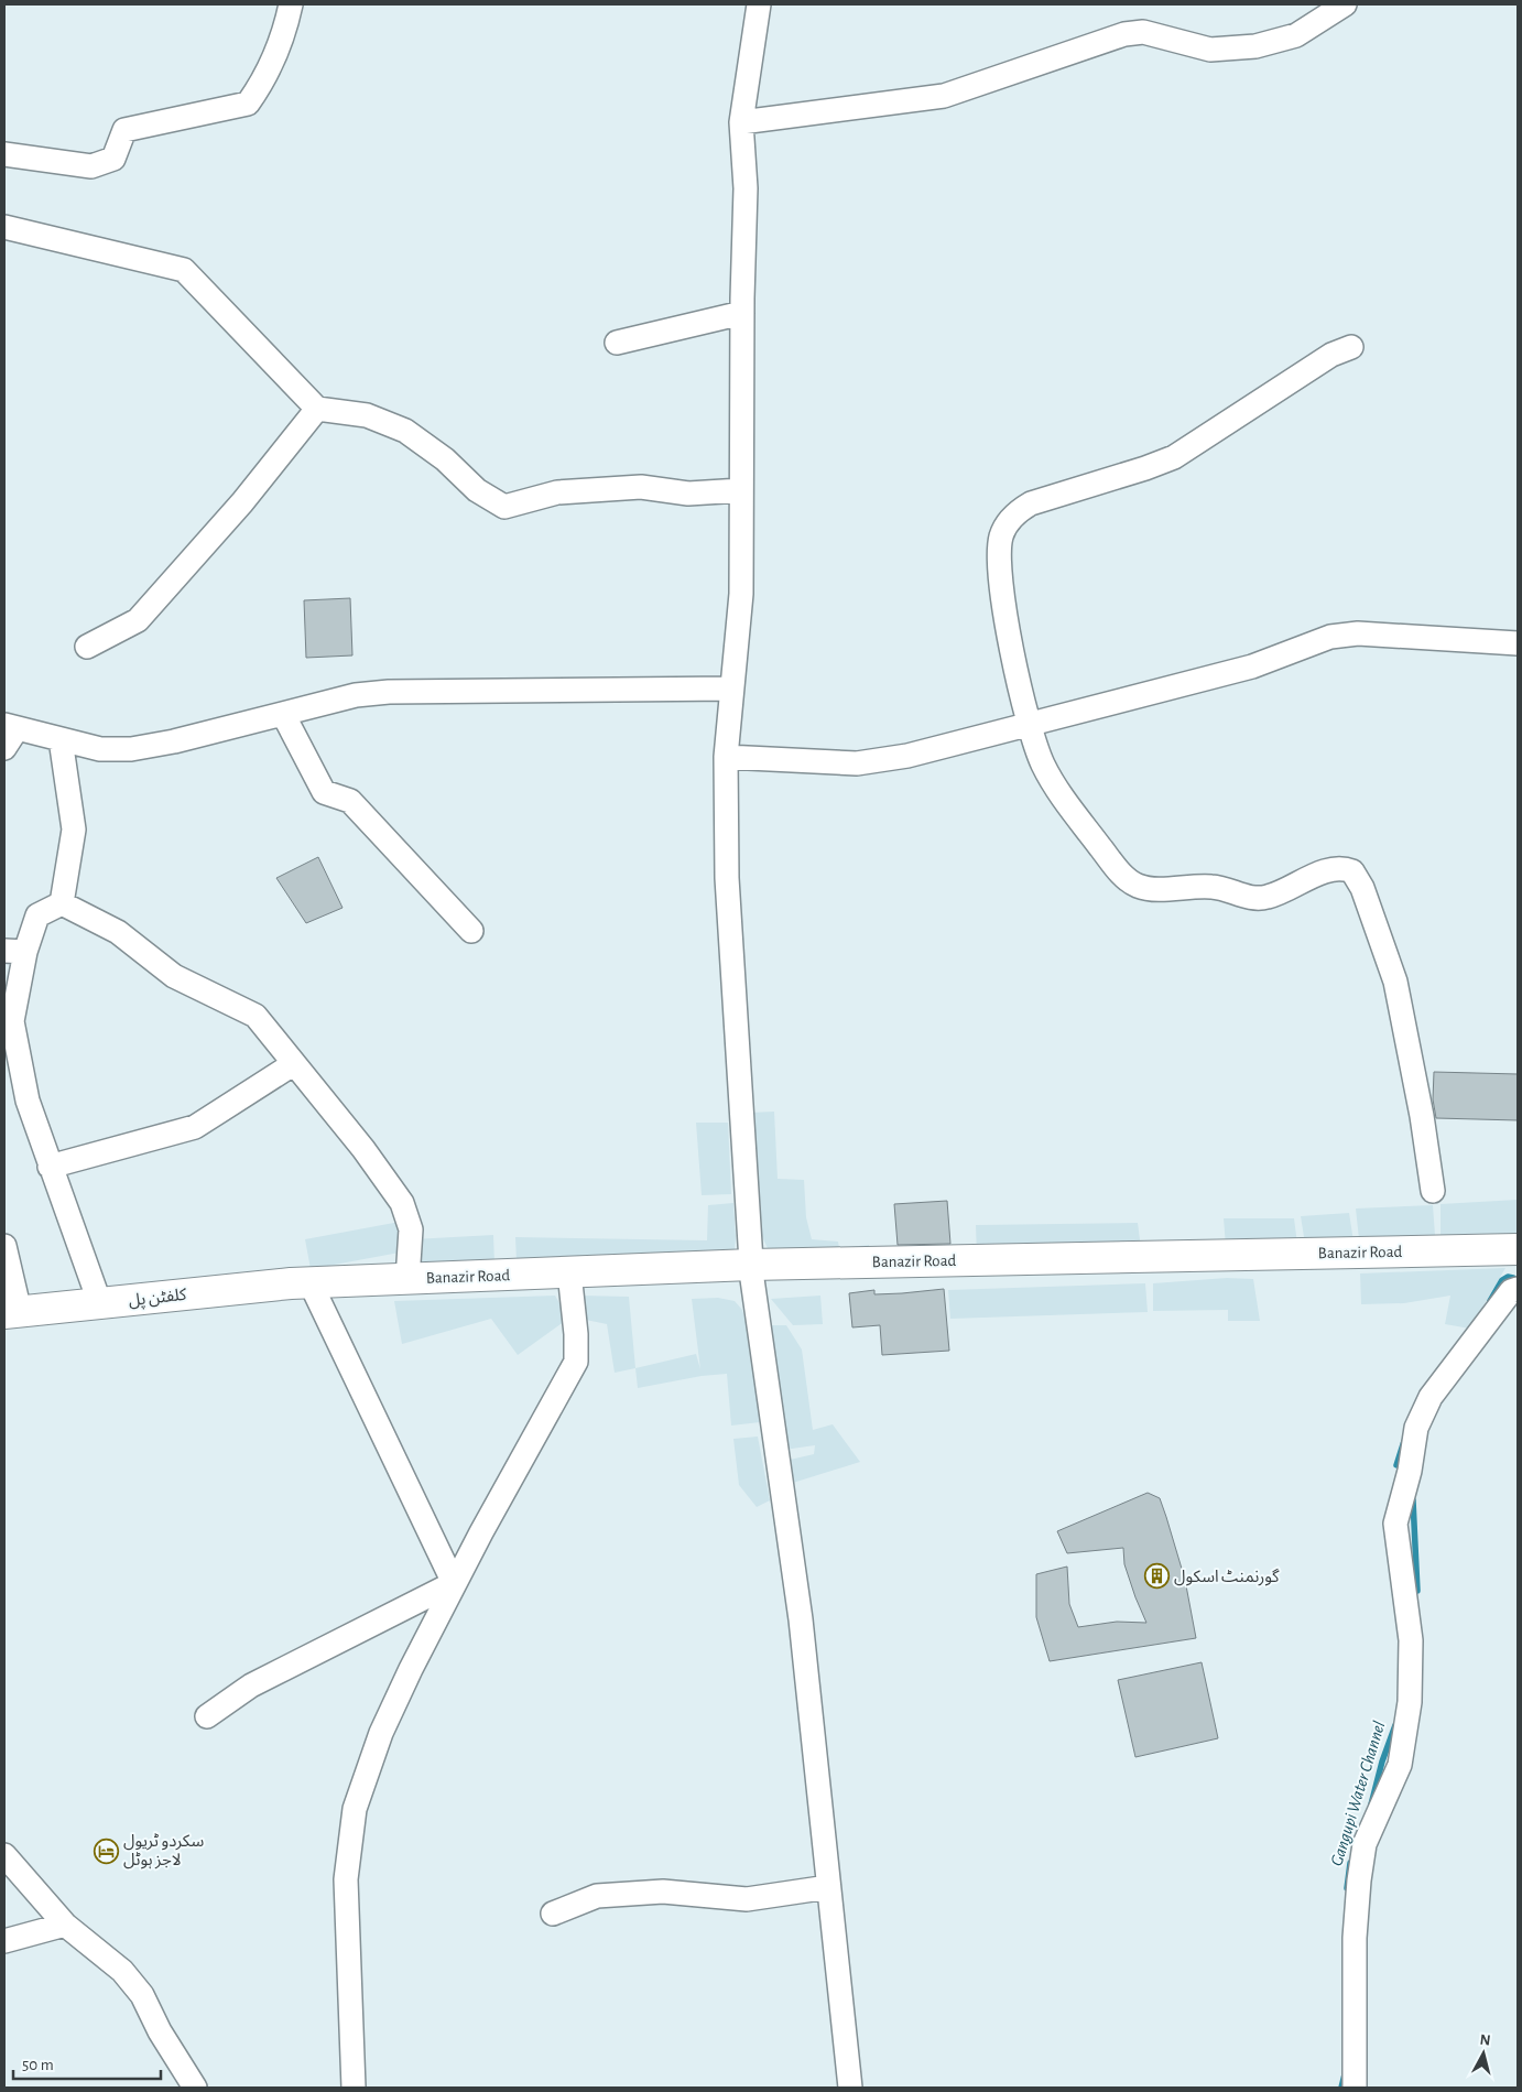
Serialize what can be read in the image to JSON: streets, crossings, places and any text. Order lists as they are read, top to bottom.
{
  "streets": {
    "highway": ["Banazir Road", "کلفٹن پل"]
  },
  "crossings": [
    ["Banazir Road", "کلفٹن پل"]
  ],
  "water": ["Gangupi Water Channel"],
  "places": {
    "building": ["گورنمنٹ اسکول"],
    "hotel": ["سکردو ٹریول لاجز ہوٹل"]
  },
  "scale_bar": "50 m",
  "north": "top"
}
